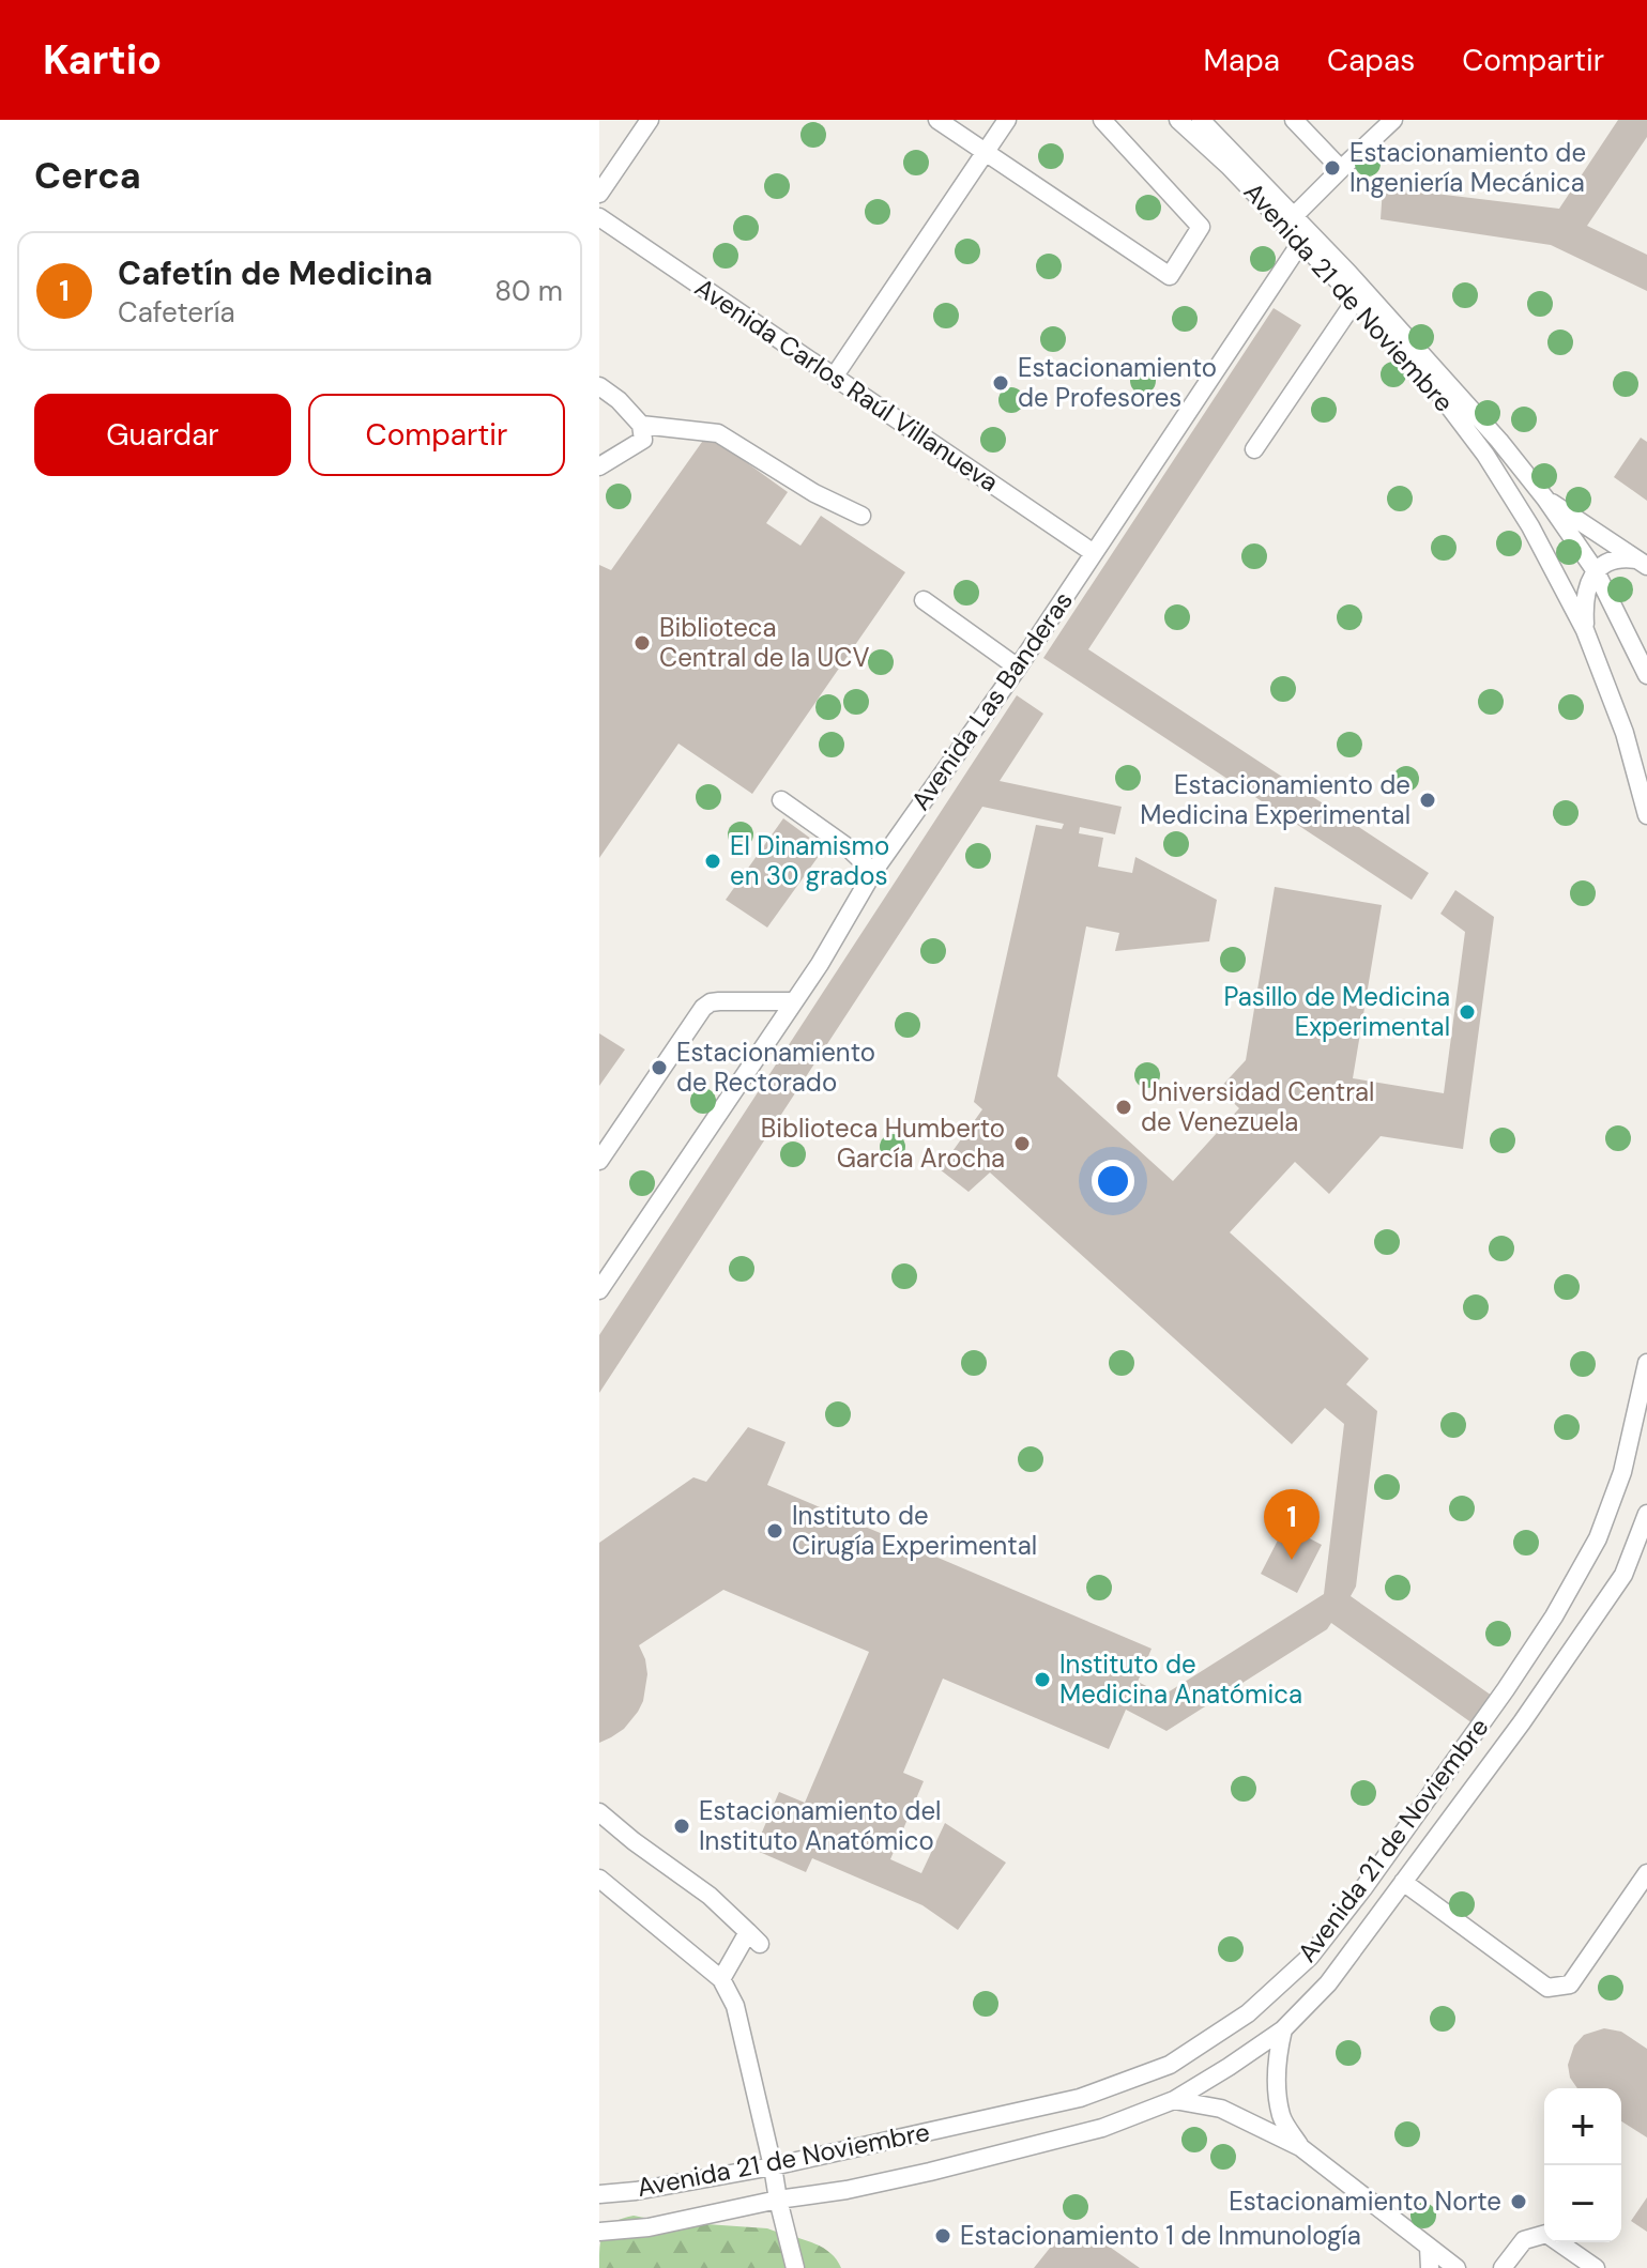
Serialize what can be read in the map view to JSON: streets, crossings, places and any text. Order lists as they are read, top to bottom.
{
  "streets": {
    "lane": ["Avenida 21 de Noviembre", "Avenida Carlos Raúl Villanueva", "Avenida Las Banderas"]
  },
  "crossings": [
    ["Avenida 21 de Noviembre", "Avenida Las Banderas"],
    ["Avenida Carlos Raúl Villanueva", "Avenida Las Banderas"]
  ],
  "places": [
    "Estacionamiento de Ingeniería Mecánica",
    "Estacionamiento de Profesores",
    "Biblioteca Central de la UCV",
    "Estacionamiento de Medicina Experimental",
    "El Dinamismo en 30 grados",
    "Pasillo de Medicina Experimental",
    "Estacionamiento de Rectorado",
    "Universidad Central de Venezuela",
    "Biblioteca Humberto García Arocha",
    "Instituto de Cirugía Experimental",
    "Instituto de Medicina Anatómica",
    "Estacionamiento del Instituto Anatómico",
    "Estacionamiento Norte",
    "Estacionamiento 1 de Inmunología"
  ],
  "page": {
    "header": "Kartio",
    "nav": ["Mapa", "Capas", "Compartir"],
    "heading": "Cerca",
    "list": [
      {
        "mark": "1",
        "name": "Cafetín de Medicina",
        "note": "Cafetería",
        "value": "80 m"
      }
    ],
    "buttons": ["Guardar", "Compartir"],
    "pins": "1",
    "map_buttons": ["+", "−"]
  }
}
